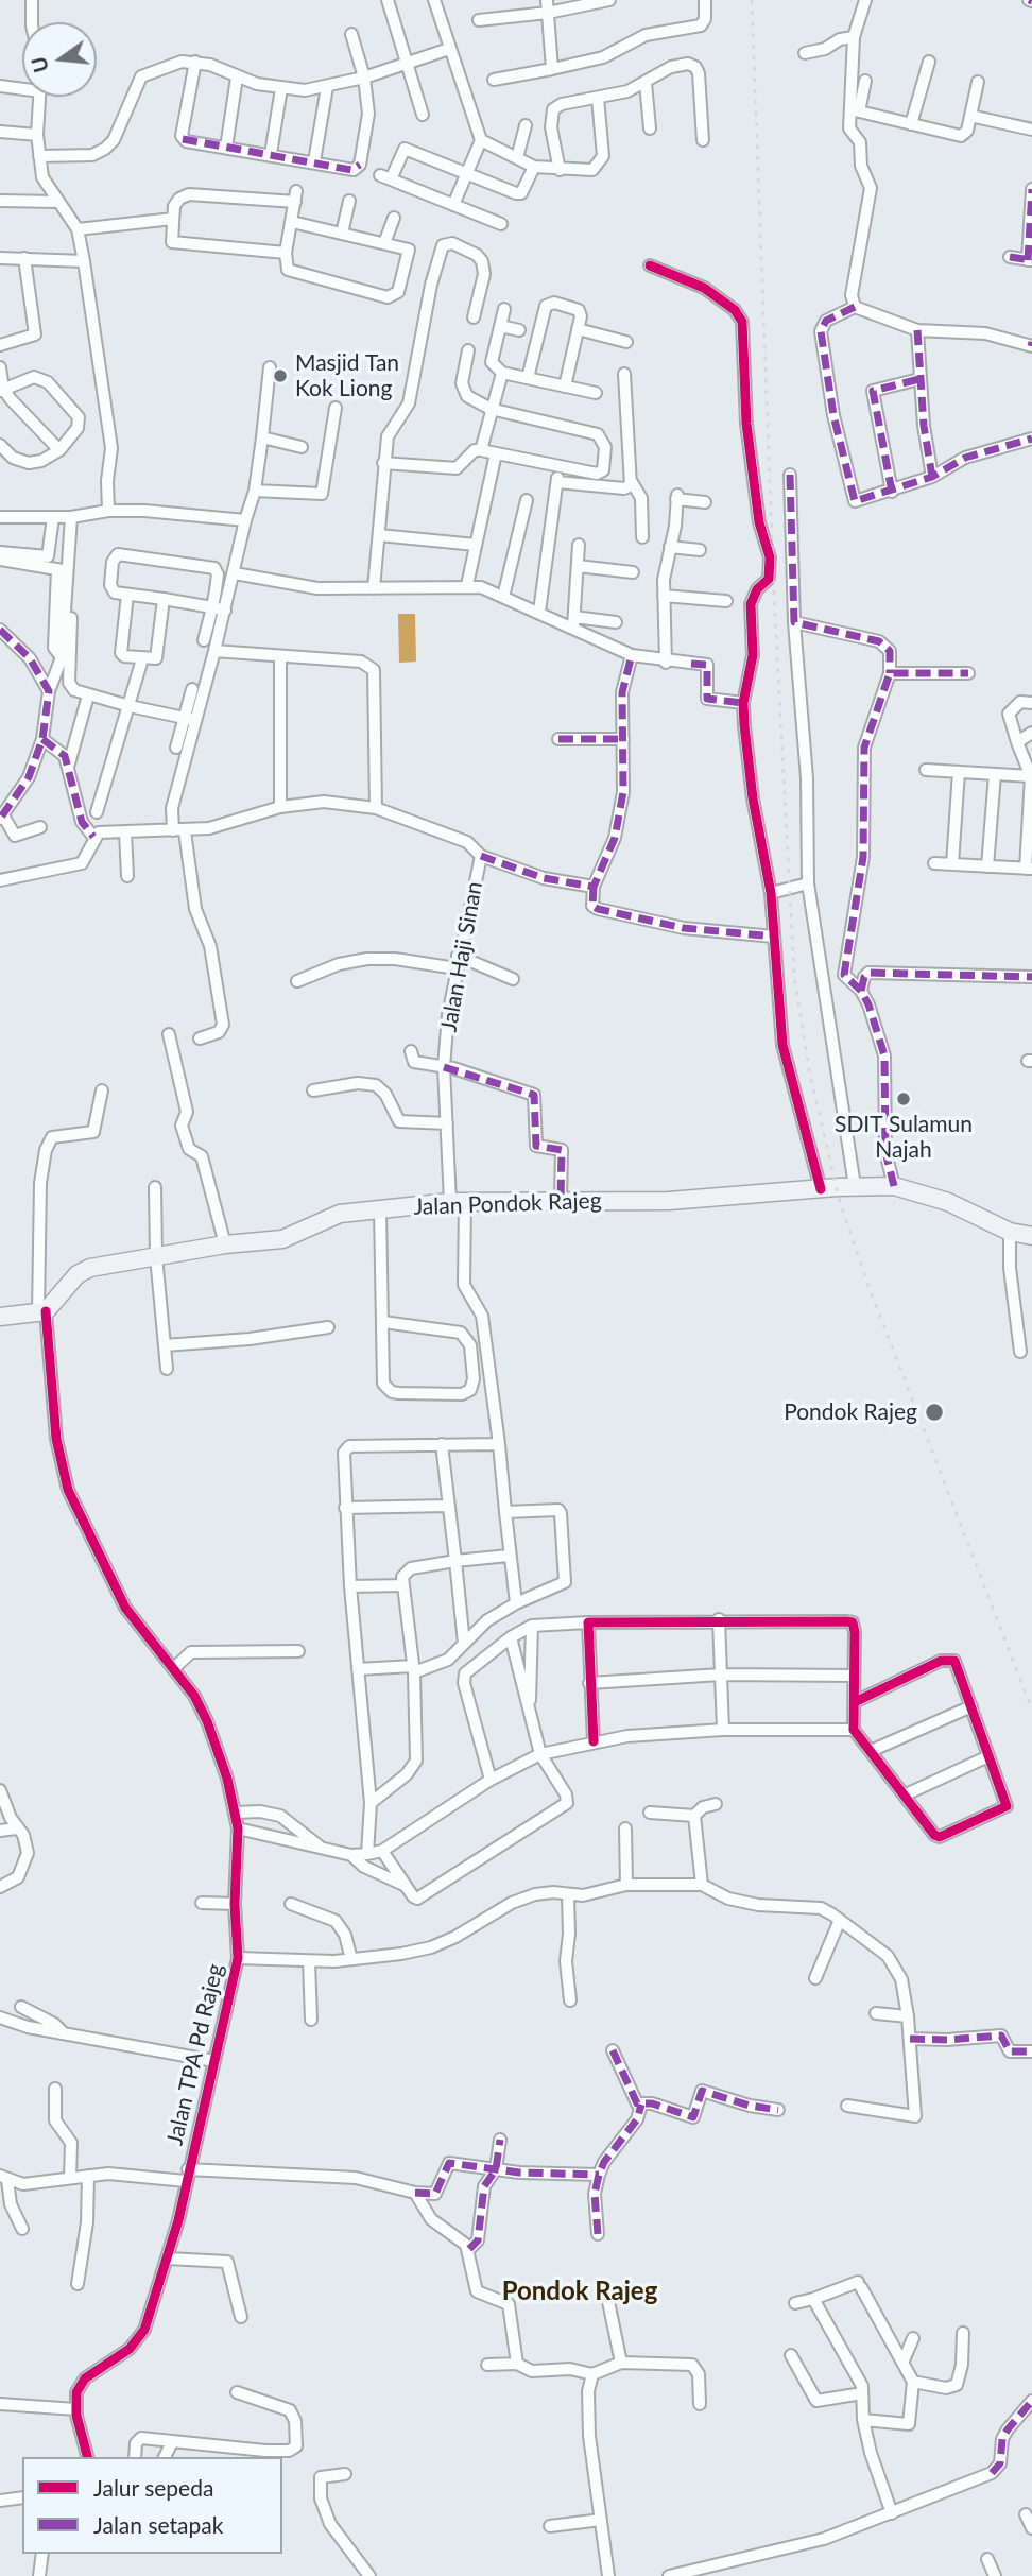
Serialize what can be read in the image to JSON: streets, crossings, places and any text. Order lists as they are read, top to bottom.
{
  "streets": {
    "main road": ["Jalan Pondok Rajeg"],
    "street": ["Jalan Haji Sinan", "Jalan TPA Pd Rajeg"]
  },
  "crossings": [
    ["Jalan Haji Sinan", "Jalan Pondok Rajeg"],
    ["Jalan Pondok Rajeg", "Jalan TPA Pd Rajeg"]
  ],
  "districts": ["Pondok Rajeg"],
  "places": ["Masjid Tan Kok Liong", "SDIT Sulamun Najah", "Pondok Rajeg"],
  "legend": ["Jalur sepeda", "Jalan setapak"],
  "north": "left"
}
